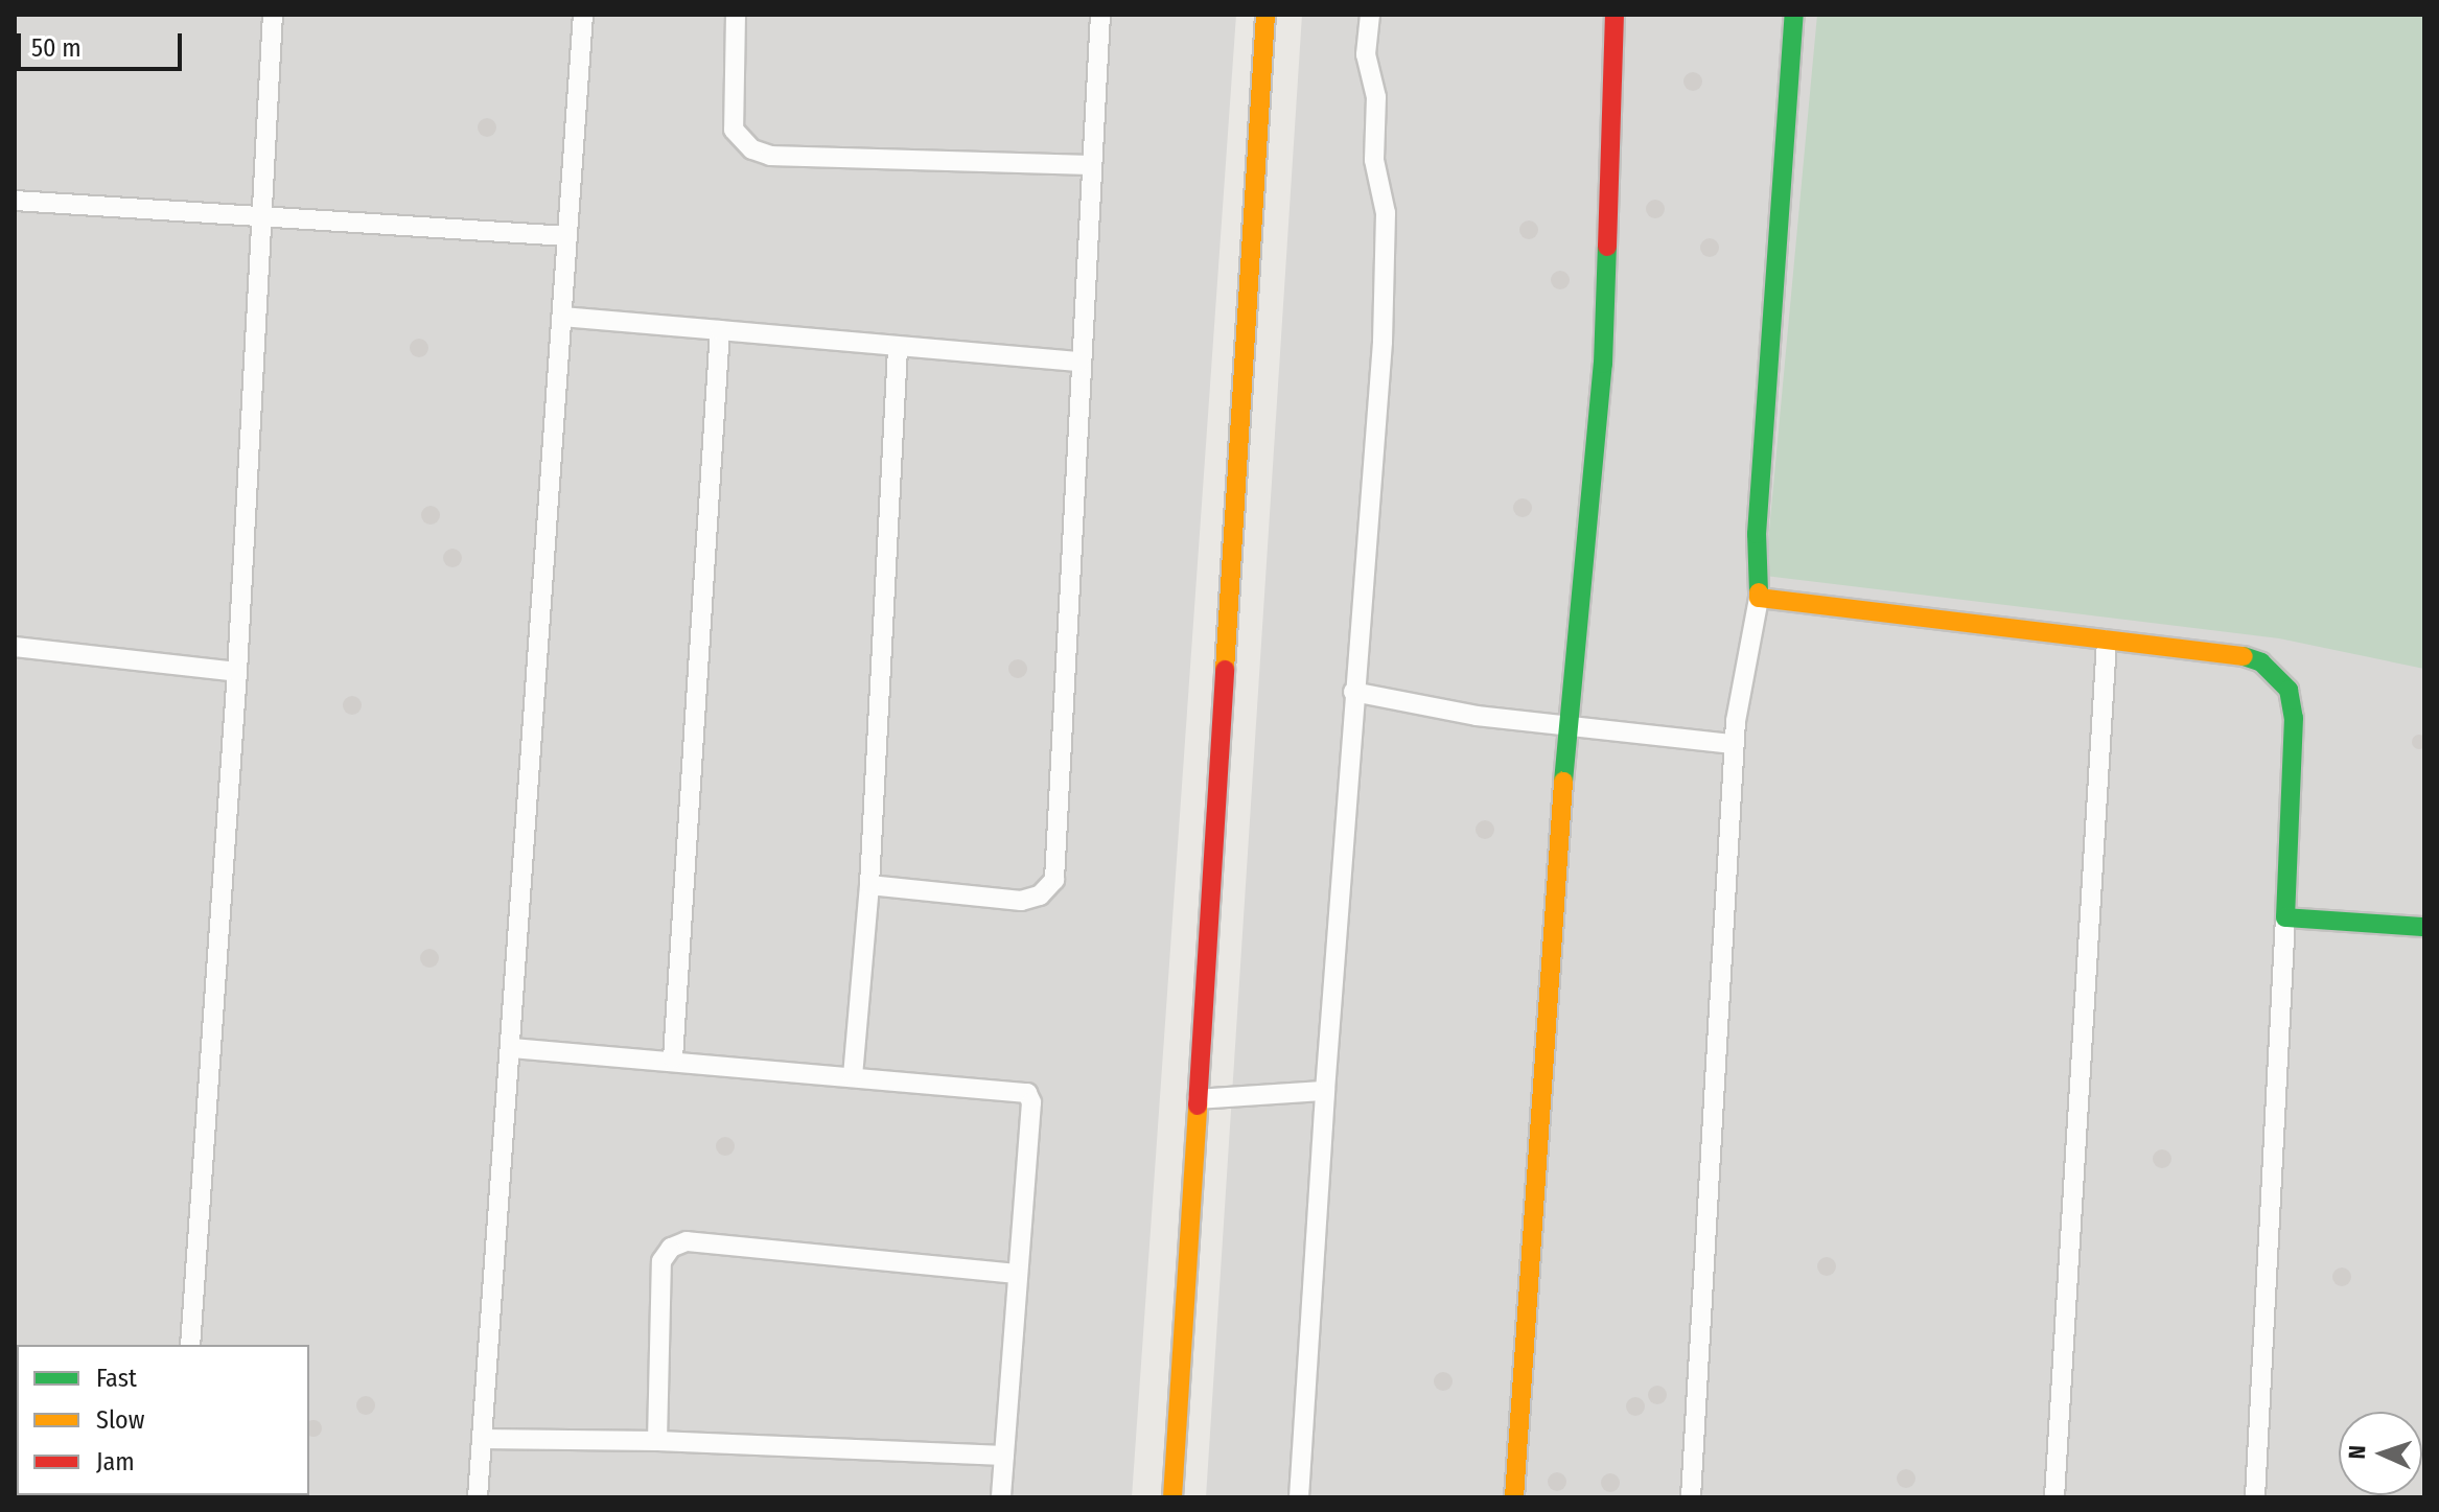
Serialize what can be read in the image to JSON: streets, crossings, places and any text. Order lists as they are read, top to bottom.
{
  "legend": ["Fast", "Slow", "Jam"],
  "scale_bar": "50 m",
  "north": "left"
}
